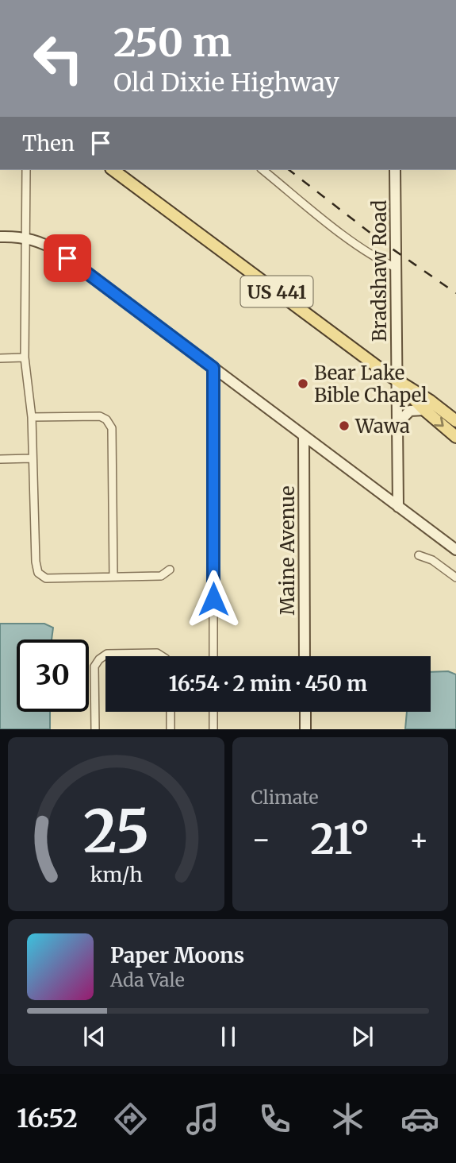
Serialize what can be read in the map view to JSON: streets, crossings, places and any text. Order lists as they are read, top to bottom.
{
  "streets": {
    "main road": ["US 441"],
    "street": ["Bradshaw Road", "Maine Avenue"]
  },
  "crossings": [
    ["Bradshaw Road", "US 441"]
  ],
  "places": ["Bear Lake Bible Chapel", "Wawa"],
  "page": {
    "turn": ["250 m", "Old Dixie Highway"],
    "then": "Then",
    "limit": "30",
    "trip": "16:54 · 2 min · 450 m",
    "tile": "Climate",
    "heat": ["−", "21°", "+"],
    "song": ["Paper Moons", "Ada Vale"],
    "tabs": "16:52",
    "gauge": ["25", "km/h"]
  }
}
